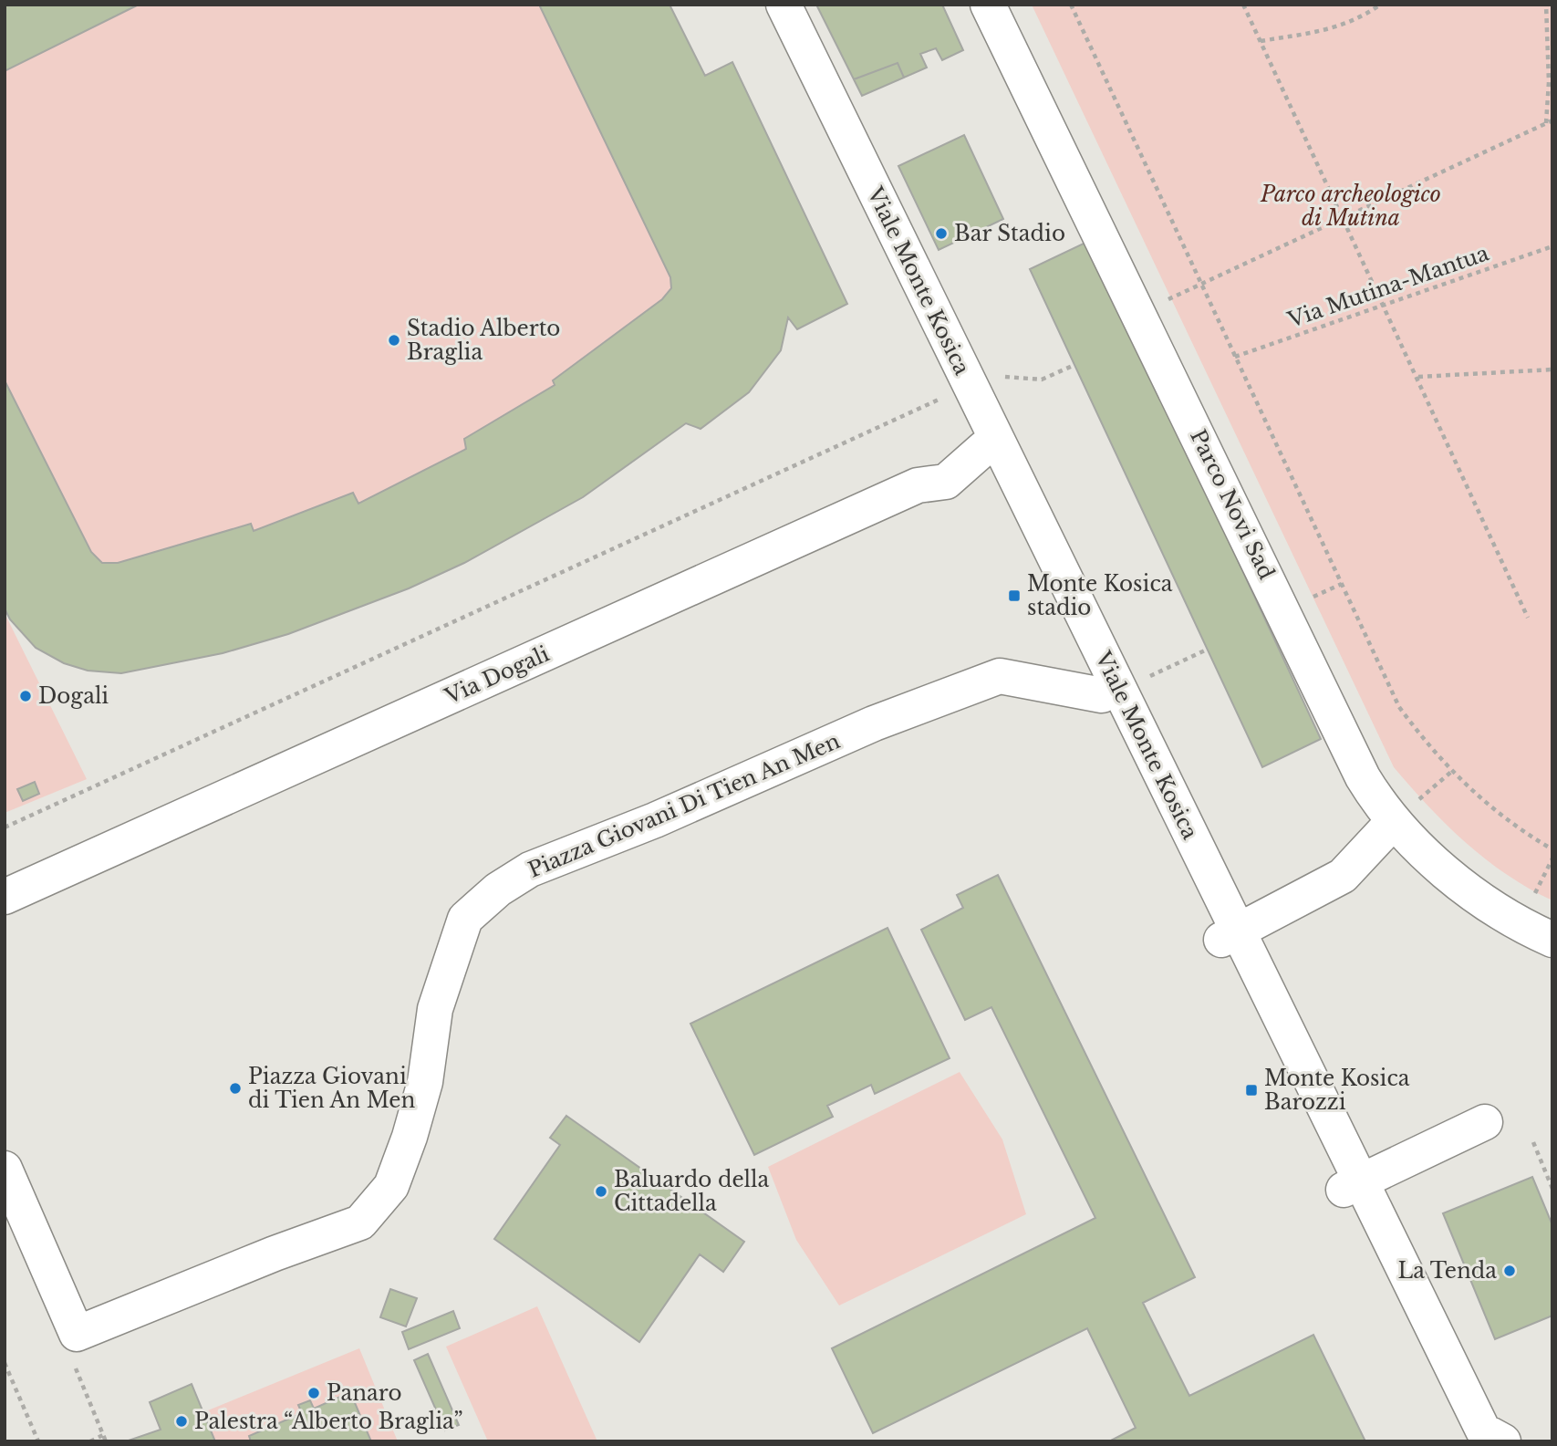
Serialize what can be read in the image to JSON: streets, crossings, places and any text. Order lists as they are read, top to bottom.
{
  "streets": {
    "street": [
      "Viale Monte Kosica",
      "Parco Novi Sad",
      "Via Dogali",
      "Piazza Giovani Di Tien An Men"
    ],
    "path": ["Via Mutina-Mantua"]
  },
  "crossings": [
    ["Viale Monte Kosica", "Via Dogali"],
    ["Viale Monte Kosica", "Piazza Giovani Di Tien An Men"]
  ],
  "parks": ["Parco archeologico di Mutina"],
  "places": {
    "other": [
      "Bar Stadio",
      "Stadio Alberto Braglia",
      "Dogali",
      "Piazza Giovani di Tien An Men",
      "Baluardo della Cittadella",
      "La Tenda",
      "Panaro",
      "Palestra “Alberto Braglia”"
    ],
    "transit": ["Monte Kosica stadio", "Monte Kosica Barozzi"]
  }
}
